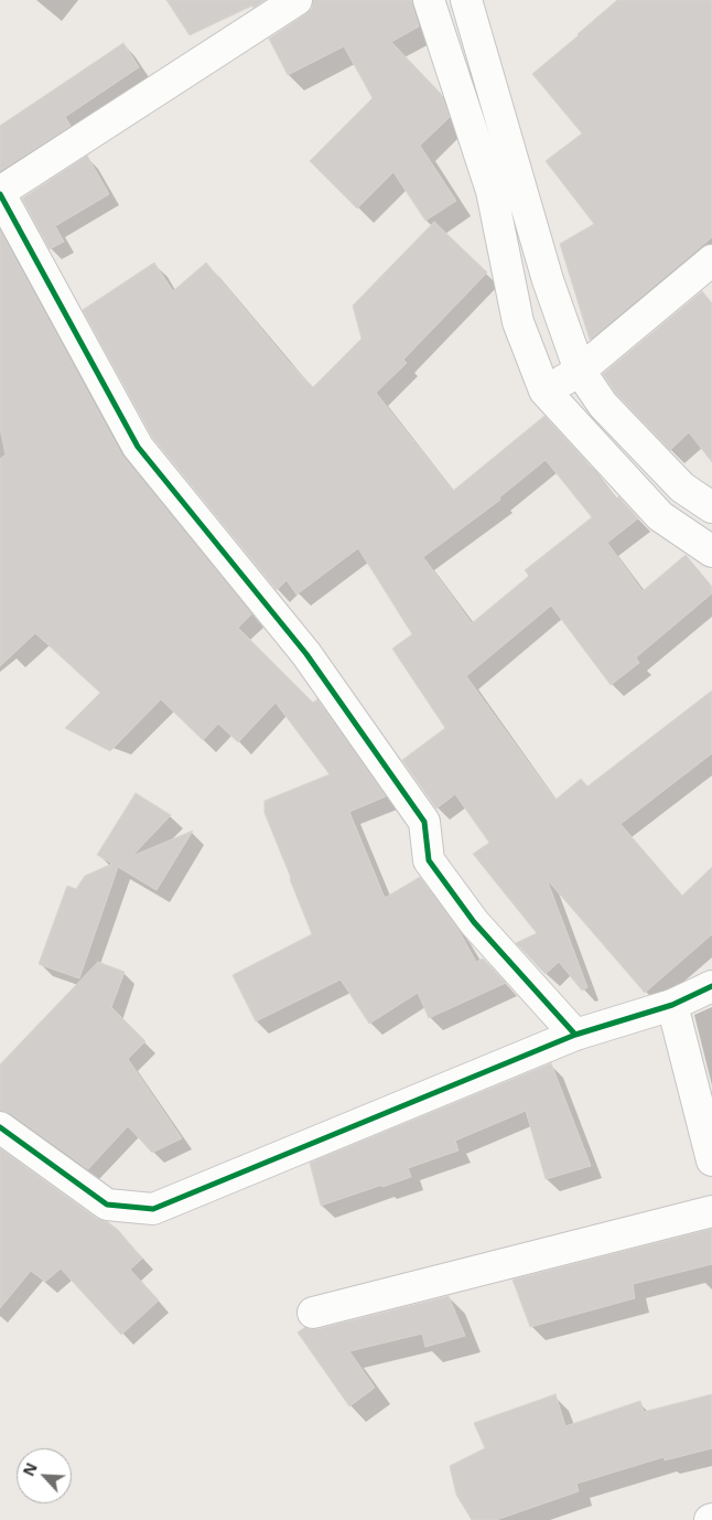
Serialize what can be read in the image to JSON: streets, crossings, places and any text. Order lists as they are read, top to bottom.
{
  "north": "top left"
}
